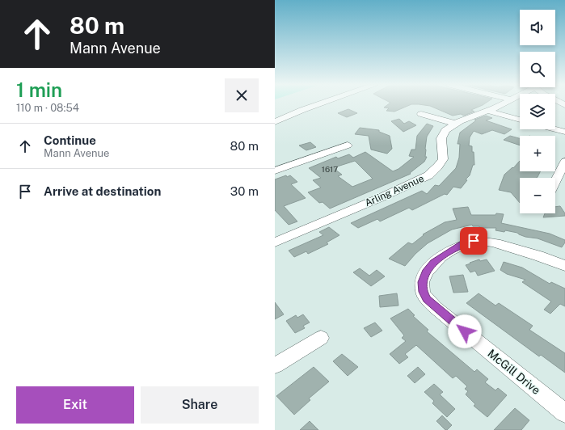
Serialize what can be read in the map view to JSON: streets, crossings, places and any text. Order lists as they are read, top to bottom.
{
  "streets": {
    "street": ["Arling Avenue", "McGill Drive"]
  },
  "house_numbers": ["1617"],
  "page": {
    "turn": ["80 m", "Mann Avenue"],
    "map_buttons": ["+", "−"],
    "heading": ["1 min", "110 m · 08:54"],
    "list": [
      {
        "name": "Continue",
        "note": "Mann Avenue",
        "value": "80 m"
      },
      {
        "name": "Arrive at destination",
        "value": "30 m"
      }
    ],
    "buttons": ["Exit", "Share"]
  }
}
